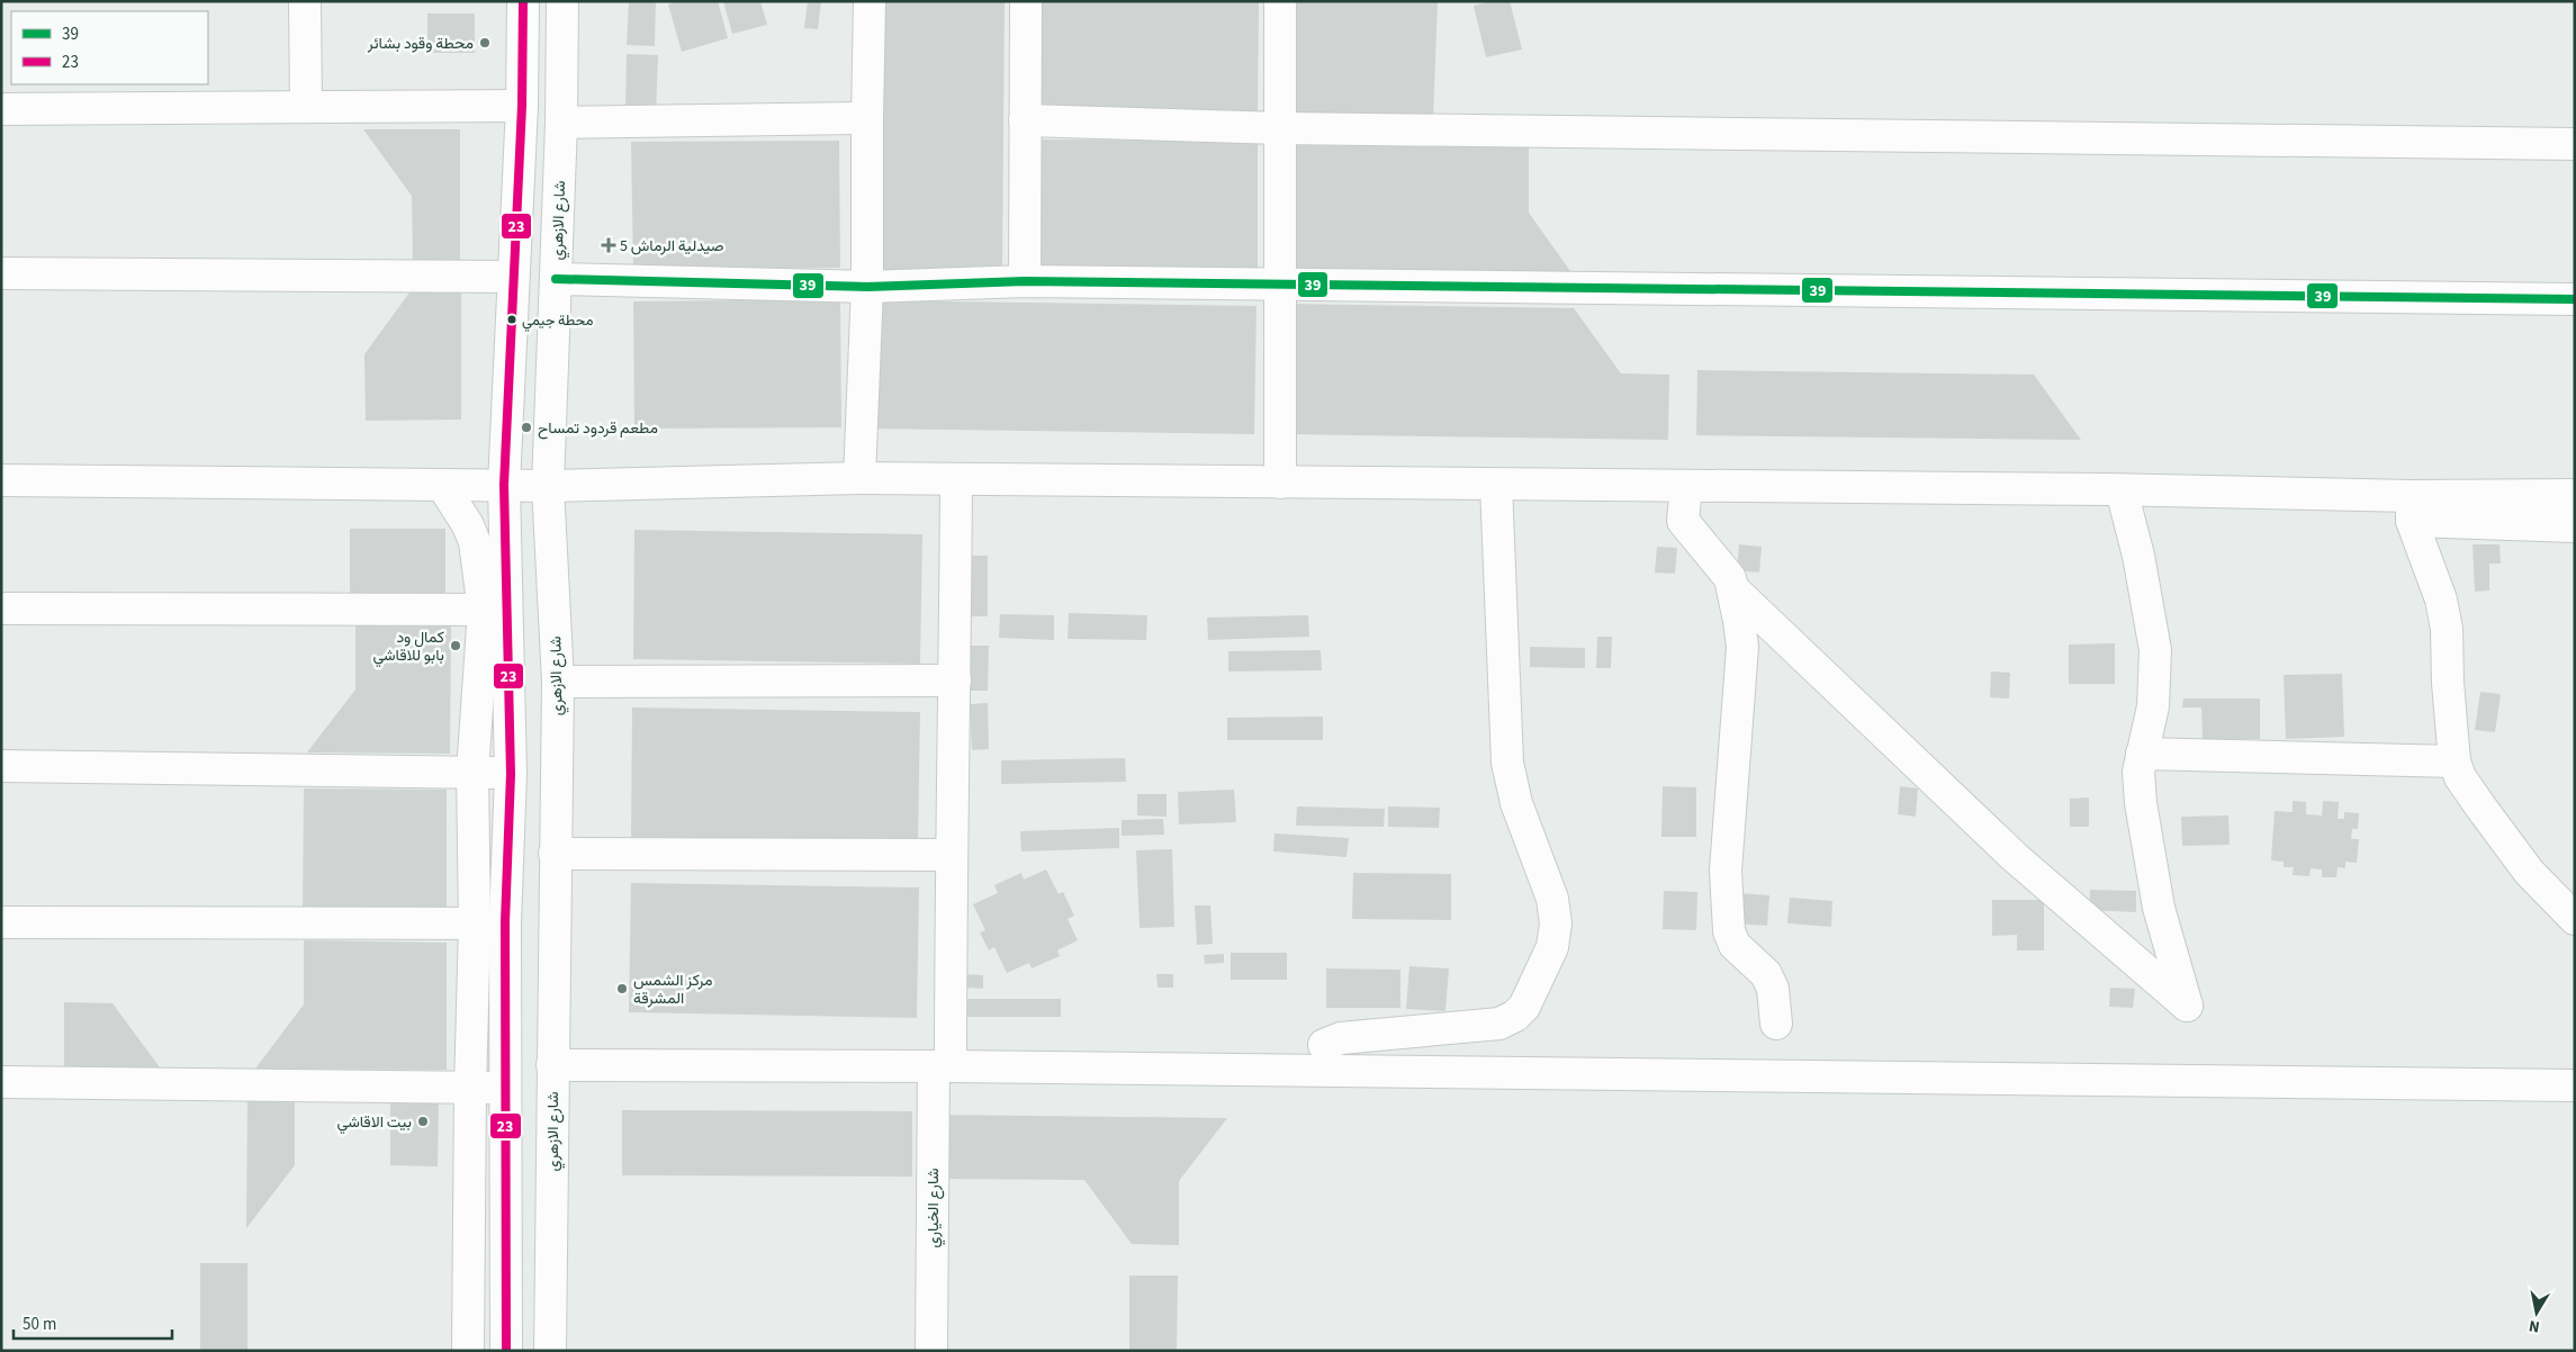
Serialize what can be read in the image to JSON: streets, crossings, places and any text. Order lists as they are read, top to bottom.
{
  "streets": {
    "street": ["شارع الازهري", "شارع الخياري"]
  },
  "places": {
    "other": [
      "محطة وقود بشائر",
      "محطة جيمي",
      "مطعم قردود تمساح",
      "كمال ود بابو للاقاشي",
      "مركز الشمس المشرقة",
      "بيت الاقاشي"
    ],
    "health": ["صيدلية الرماش 5"]
  },
  "lines": ["transit line 23", "transit line 39"],
  "legend": ["39", "23"],
  "scale_bar": "50 m",
  "north": "bottom"
}
